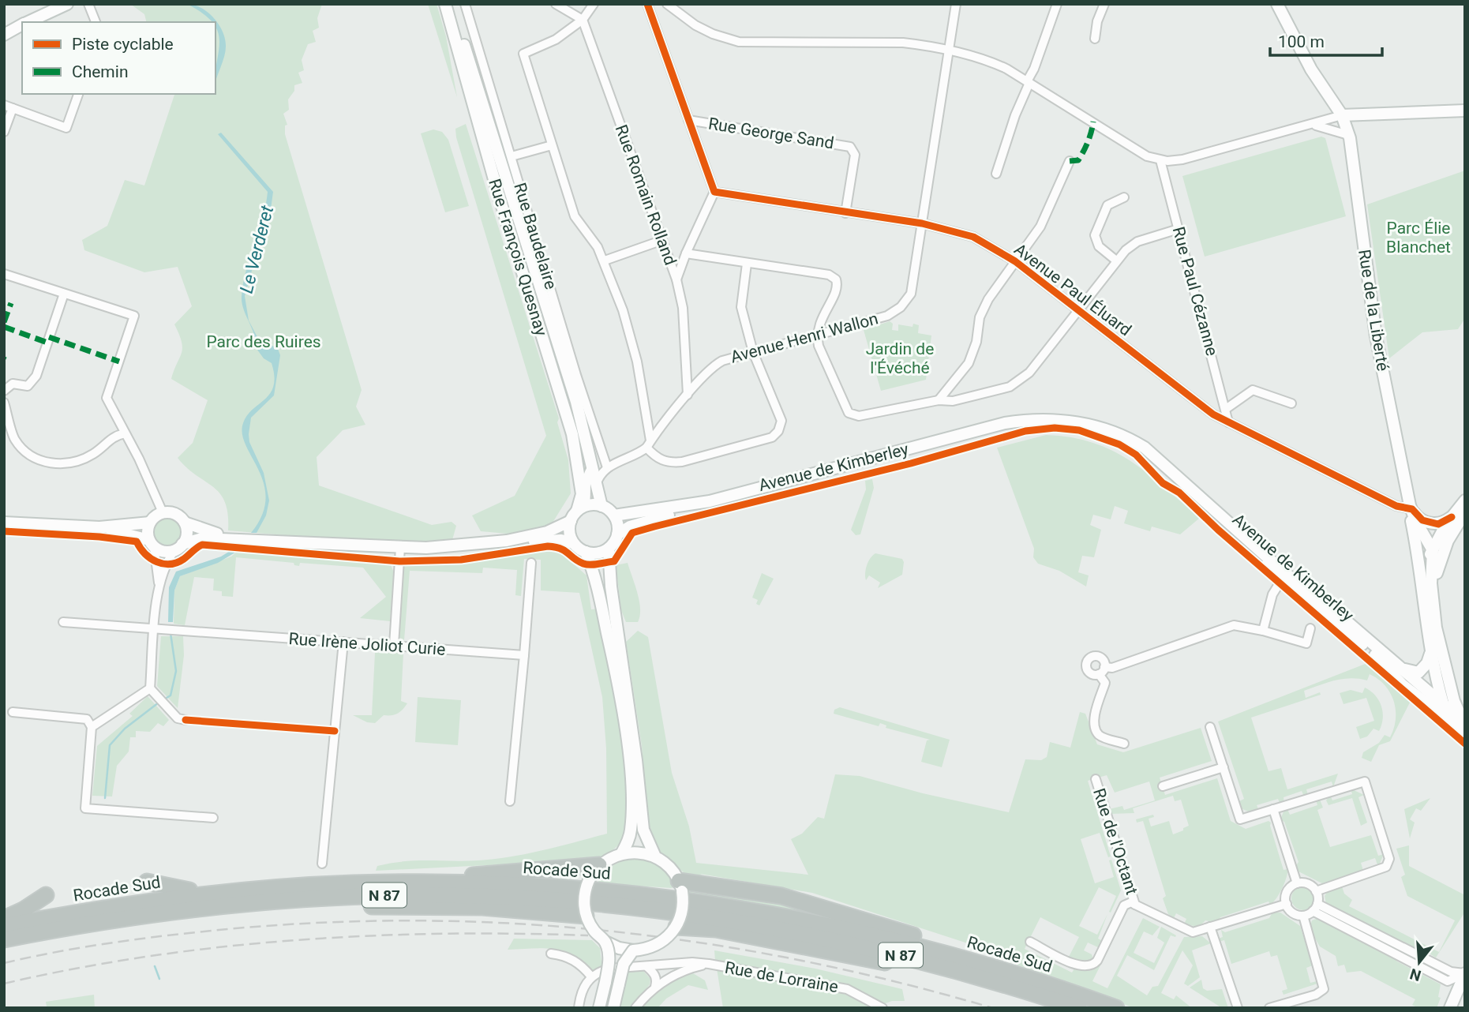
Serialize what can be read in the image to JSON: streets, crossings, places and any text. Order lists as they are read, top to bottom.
{
  "streets": {
    "highway": ["Rocade Sud", "N 87"],
    "main road": ["Rue François Quesnay", "Rue de la Liberté", "Avenue de Kimberley"],
    "street": [
      "Rue George Sand",
      "Rue Romain Rolland",
      "Rue Baudelaire",
      "Avenue Paul Éluard",
      "Rue Paul Cézanne",
      "Avenue Henri Wallon",
      "Rue Irène Joliot Curie",
      "Rue de l'Octant",
      "Rue de Lorraine"
    ]
  },
  "crossings": [
    ["Rue George Sand", "Avenue Paul Éluard"],
    ["Rue Romain Rolland", "Avenue Henri Wallon"],
    ["Rue Baudelaire", "Rue François Quesnay"],
    ["Rue Baudelaire", "Avenue Henri Wallon"],
    ["Rue François Quesnay", "Avenue Henri Wallon"],
    ["Rue François Quesnay", "Avenue de Kimberley"],
    ["Avenue Paul Éluard", "Rue Paul Cézanne"],
    ["Avenue Paul Éluard", "Rue de la Liberté"],
    ["Avenue Paul Éluard", "Avenue Henri Wallon"]
  ],
  "water": ["Le Verderet"],
  "parks": ["Parc Élie Blanchet", "Parc des Ruires", "Jardin de l'Évéché"],
  "legend": ["Piste cyclable", "Chemin"],
  "scale_bar": "100 m",
  "north": "bottom"
}
